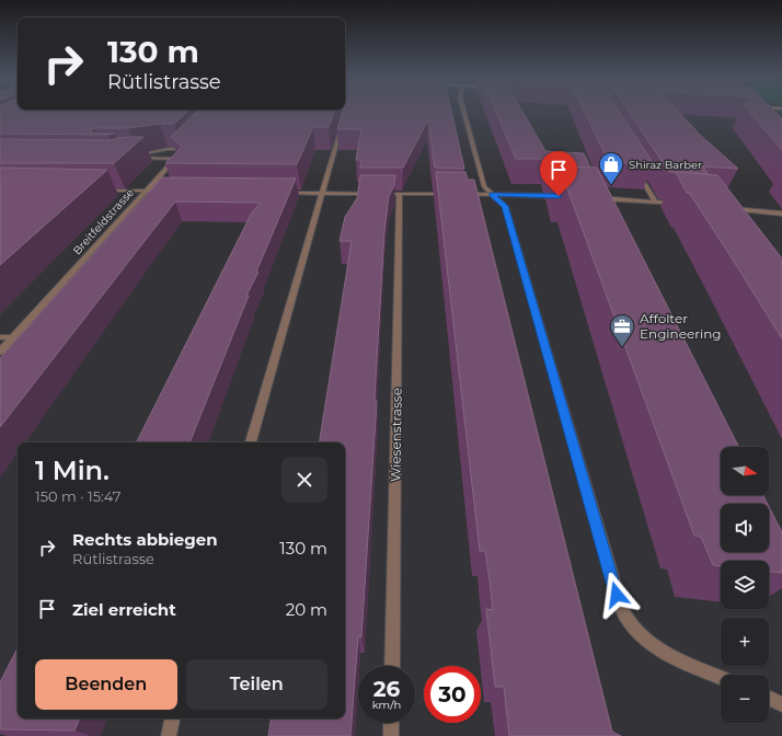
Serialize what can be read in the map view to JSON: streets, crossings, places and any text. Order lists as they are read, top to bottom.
{
  "streets": {
    "street": ["Breitfeldstrasse", "Wiesenstrasse"]
  },
  "places": {
    "shop": ["Shiraz Barber"],
    "office": ["Affolter Engineering"]
  },
  "north": "right",
  "page": {
    "turn": ["130 m", "Rütlistrasse"],
    "heading": ["1 Min.", "150 m · 15:47"],
    "map_buttons": ["+", "−"],
    "list": [
      {
        "name": "Rechts abbiegen",
        "note": "Rütlistrasse",
        "value": "130 m"
      },
      {
        "name": "Ziel erreicht",
        "value": "20 m"
      }
    ],
    "buttons": ["Beenden", "Teilen"],
    "speed": "26 km/h",
    "limit": "30"
  }
}
